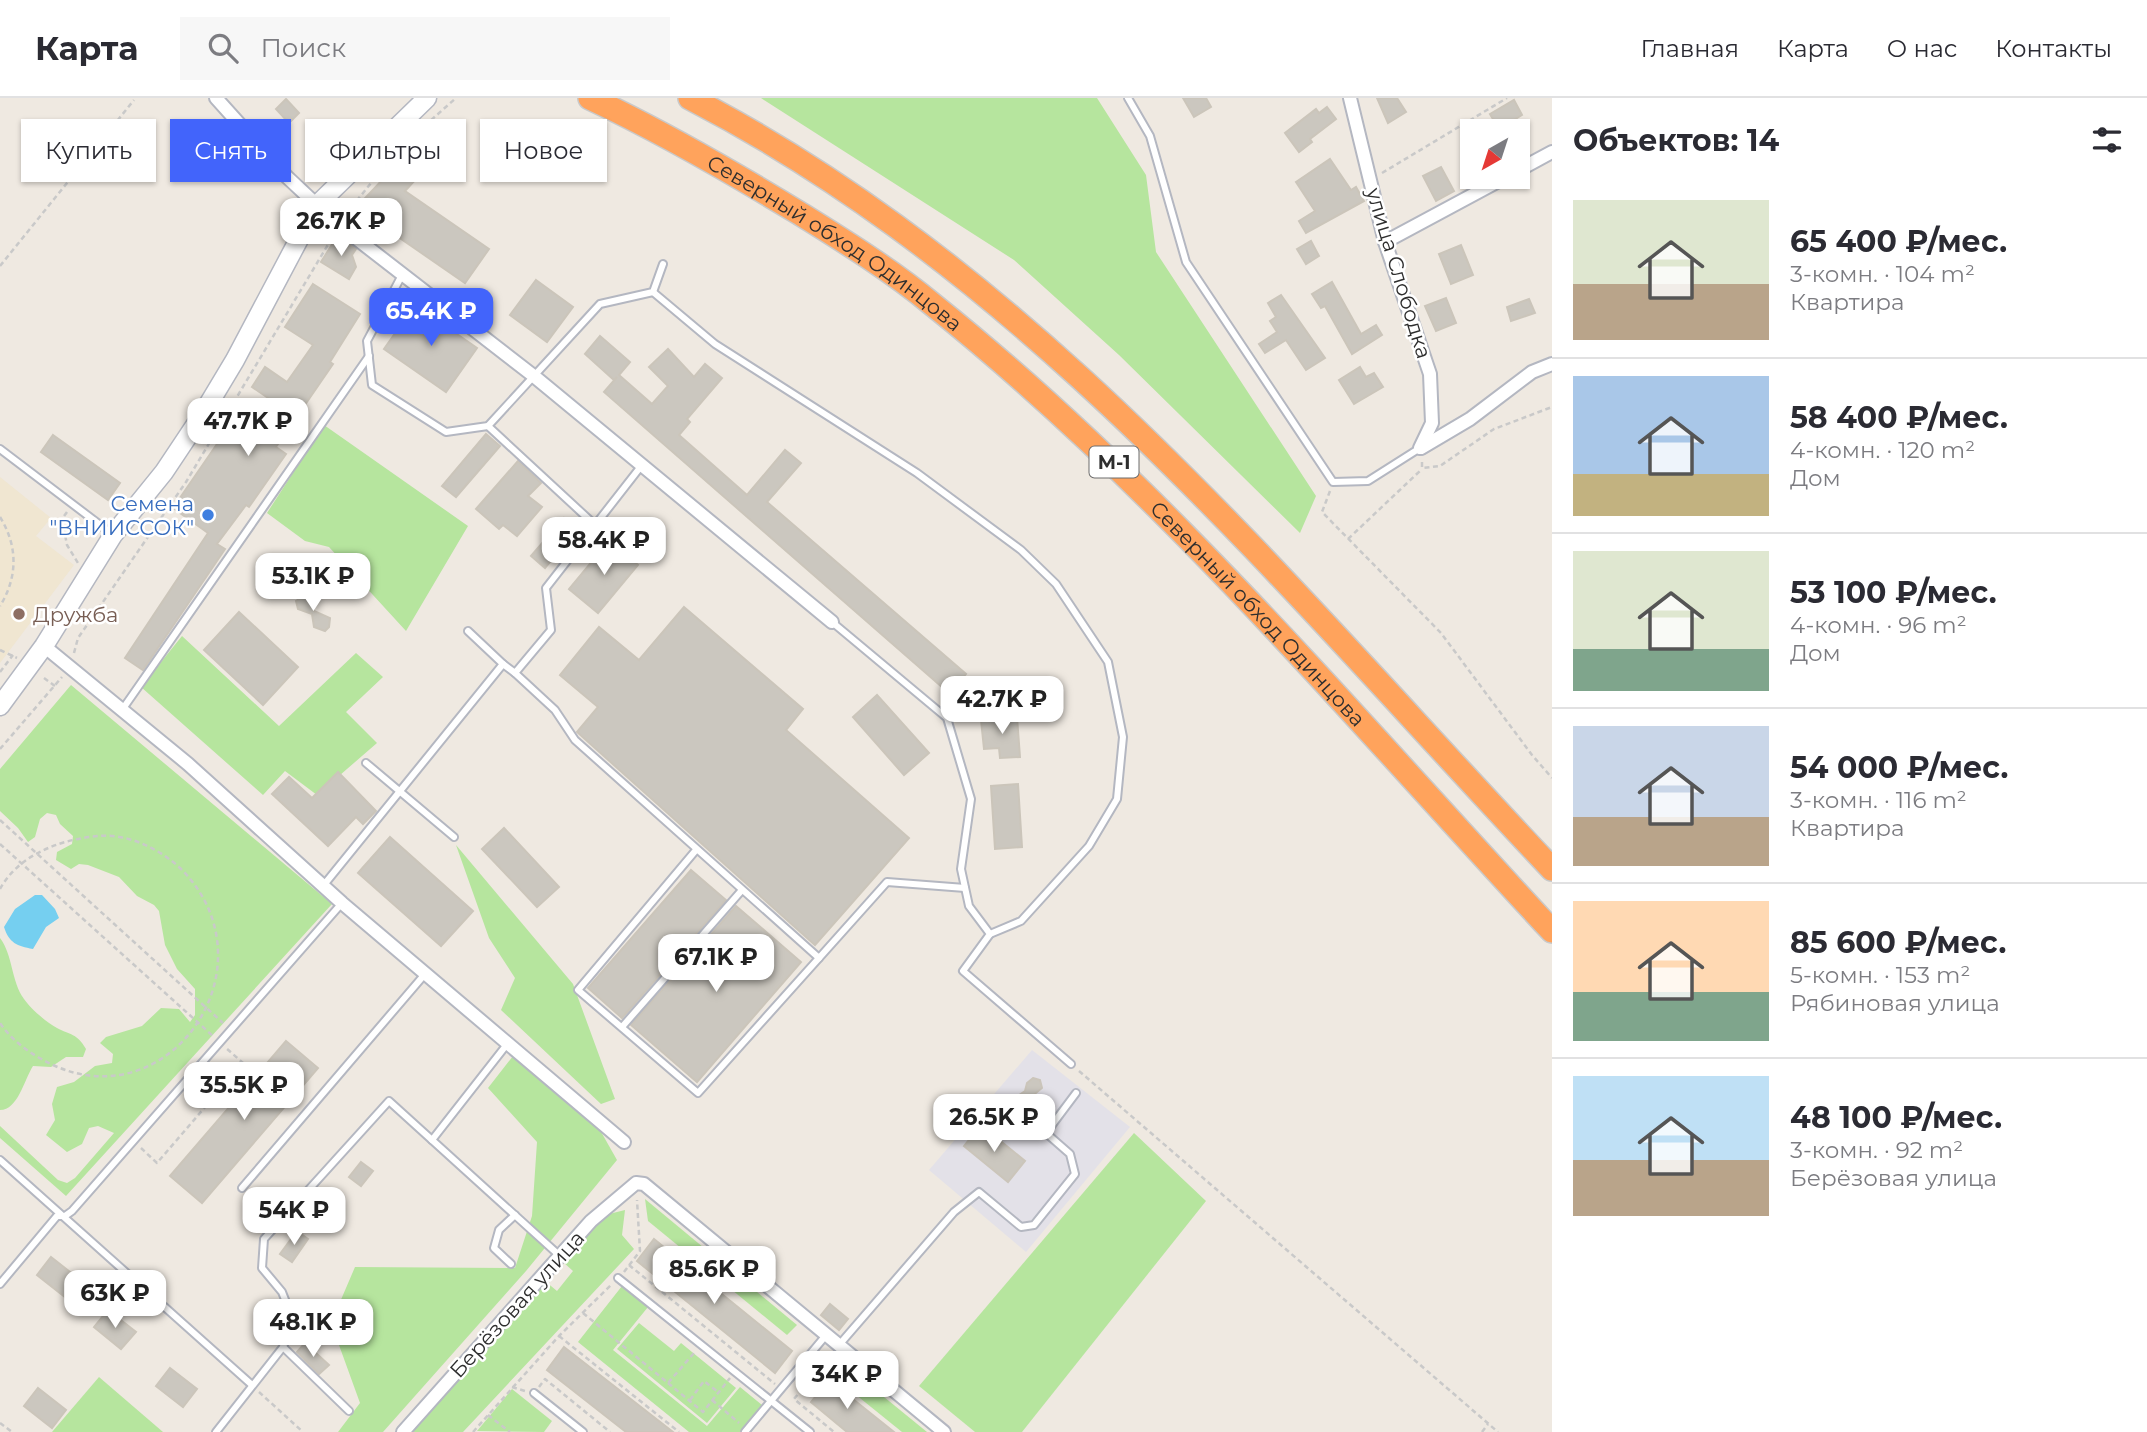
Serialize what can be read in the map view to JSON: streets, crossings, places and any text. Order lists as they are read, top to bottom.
{
  "streets": {
    "highway": ["Северный обход Одинцова", "М-1"],
    "street": ["улица Слободка", "Берёзовая улица"]
  },
  "places": ["Семена \"ВНИИССОК\"", "Дружба"],
  "north": "bottom left",
  "page": {
    "header": "Карта",
    "search": "Поиск",
    "nav": [
      "Главная",
      "Карта",
      "О нас",
      "Контакты"
    ],
    "heading": "Объектов: 14",
    "chip": [
      "Купить",
      "Снять",
      "Фильтры",
      "Новое"
    ],
    "list": [
      {
        "name": "65 400 ₽/мес.",
        "note": "3-комн. · 104 m² · Квартира"
      },
      {
        "name": "58 400 ₽/мес.",
        "note": "4-комн. · 120 m² · Дом"
      },
      {
        "name": "53 100 ₽/мес.",
        "note": "4-комн. · 96 m² · Дом"
      },
      {
        "name": "54 000 ₽/мес.",
        "note": "3-комн. · 116 m² · Квартира"
      },
      {
        "name": "85 600 ₽/мес.",
        "note": "5-комн. · 153 m² · Рябиновая улица"
      },
      {
        "name": "48 100 ₽/мес.",
        "note": "3-комн. · 92 m² · Берёзовая улица"
      }
    ],
    "price": [
      "26.7K ₽",
      "65.4K ₽",
      "47.7K ₽",
      "58.4K ₽",
      "53.1K ₽",
      "42.7K ₽",
      "67.1K ₽",
      "35.5K ₽",
      "26.5K ₽",
      "54K ₽",
      "85.6K ₽",
      "63K ₽",
      "48.1K ₽",
      "34K ₽"
    ]
  }
}
